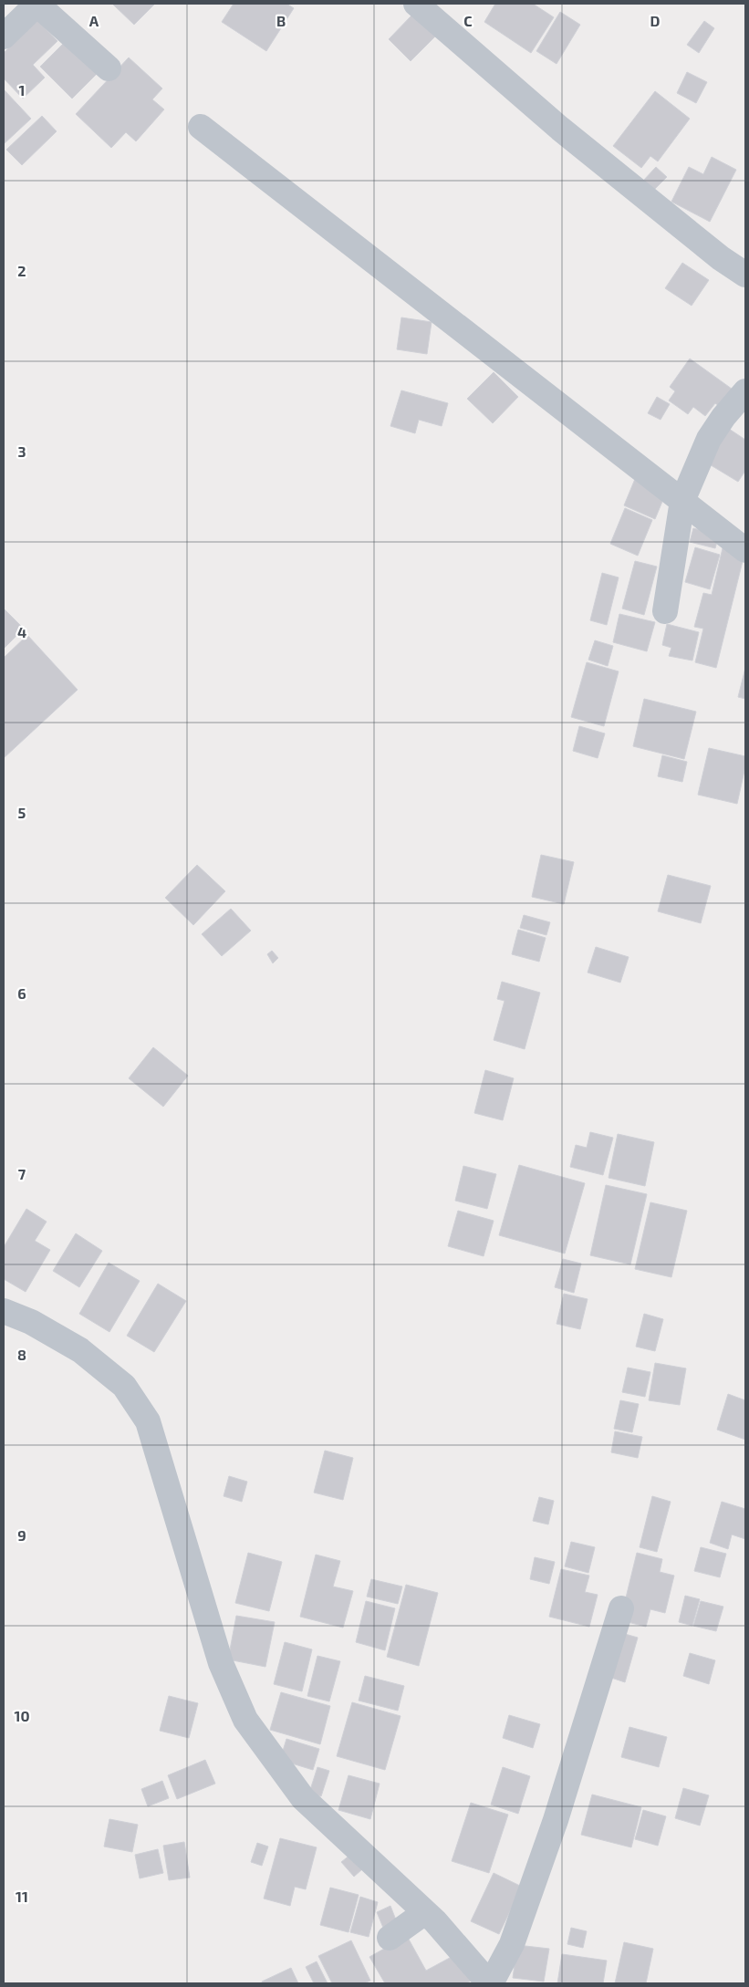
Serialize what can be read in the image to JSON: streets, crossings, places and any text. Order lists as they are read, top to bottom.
{
  "grid": {
    "columns": [
      "A",
      "B",
      "C",
      "D"
    ],
    "rows": [
      "1",
      "2",
      "3",
      "4",
      "5",
      "6",
      "7",
      "8",
      "9",
      "10",
      "11"
    ]
  }
}
